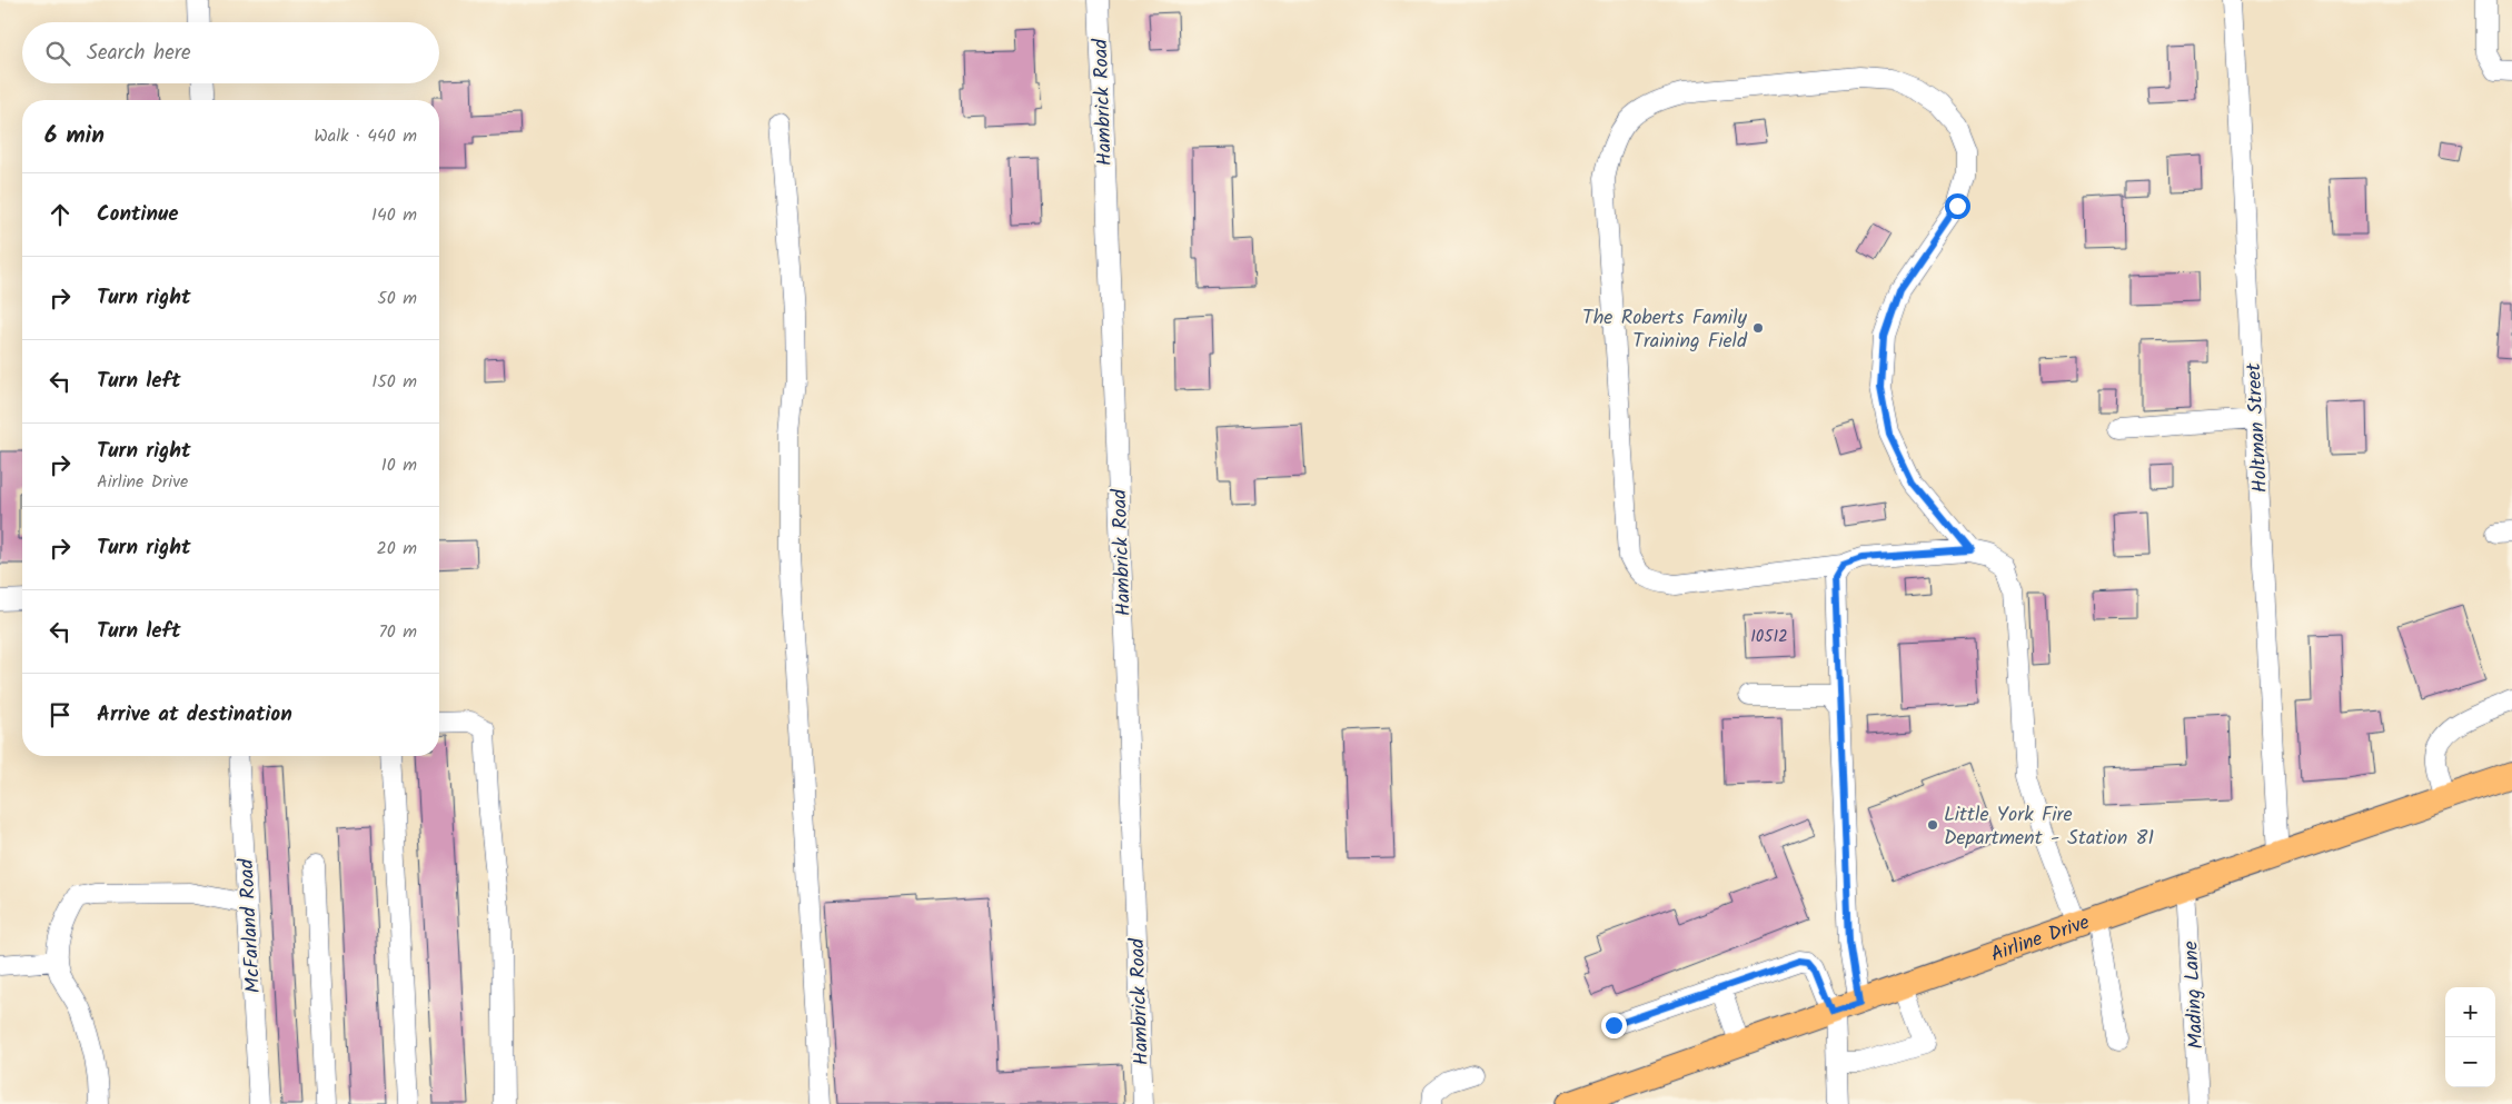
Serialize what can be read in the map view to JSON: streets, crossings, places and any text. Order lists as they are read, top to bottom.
{
  "streets": {
    "main road": ["Airline Drive"],
    "street": [
      "Hambrick Road",
      "Holtman Street",
      "McFarland Road",
      "Mading Lane"
    ]
  },
  "crossings": [
    ["Holtman Street", "Airline Drive"],
    ["Airline Drive", "Mading Lane"]
  ],
  "places": ["The Roberts Family Training Field", "Little York Fire Department - Station 81"],
  "house_numbers": ["10512"],
  "page": {
    "search": "Search here",
    "heading": ["6 min", "Walk · 440 m"],
    "list": [
      ["Continue", "140 m"],
      ["Turn right", "50 m"],
      ["Turn left", "150 m"],
      ["Turn right", "Airline Drive", "10 m"],
      ["Turn right", "20 m"],
      ["Turn left", "70 m"],
      "Arrive at destination"
    ],
    "map_buttons": ["+", "−"]
  }
}
